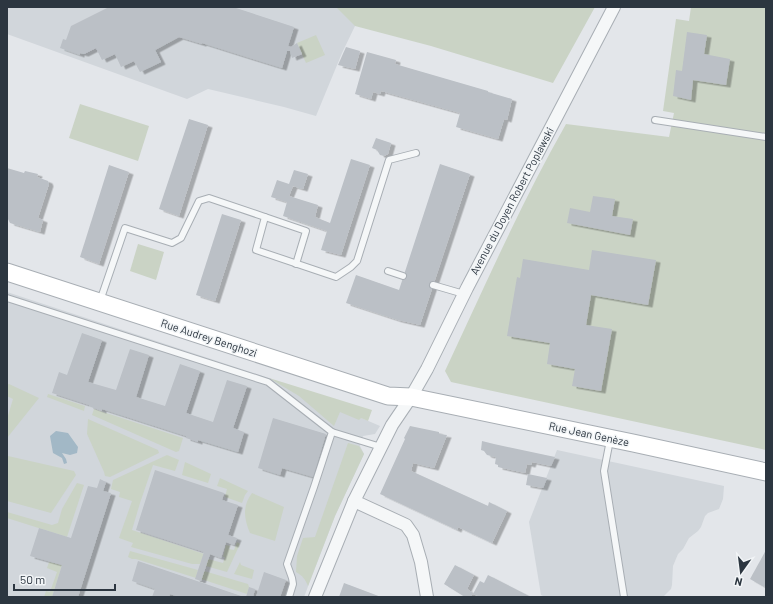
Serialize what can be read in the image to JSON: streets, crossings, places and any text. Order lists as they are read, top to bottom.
{
  "streets": {
    "street": ["Avenue du Doyen Robert Poplawski", "Rue Audrey Benghozi", "Rue Jean Genèze"]
  },
  "crossings": [
    ["Avenue du Doyen Robert Poplawski", "Rue Audrey Benghozi"],
    ["Avenue du Doyen Robert Poplawski", "Rue Jean Genèze"],
    ["Rue Audrey Benghozi", "Rue Jean Genèze"]
  ],
  "scale_bar": "50 m",
  "north": "bottom"
}
